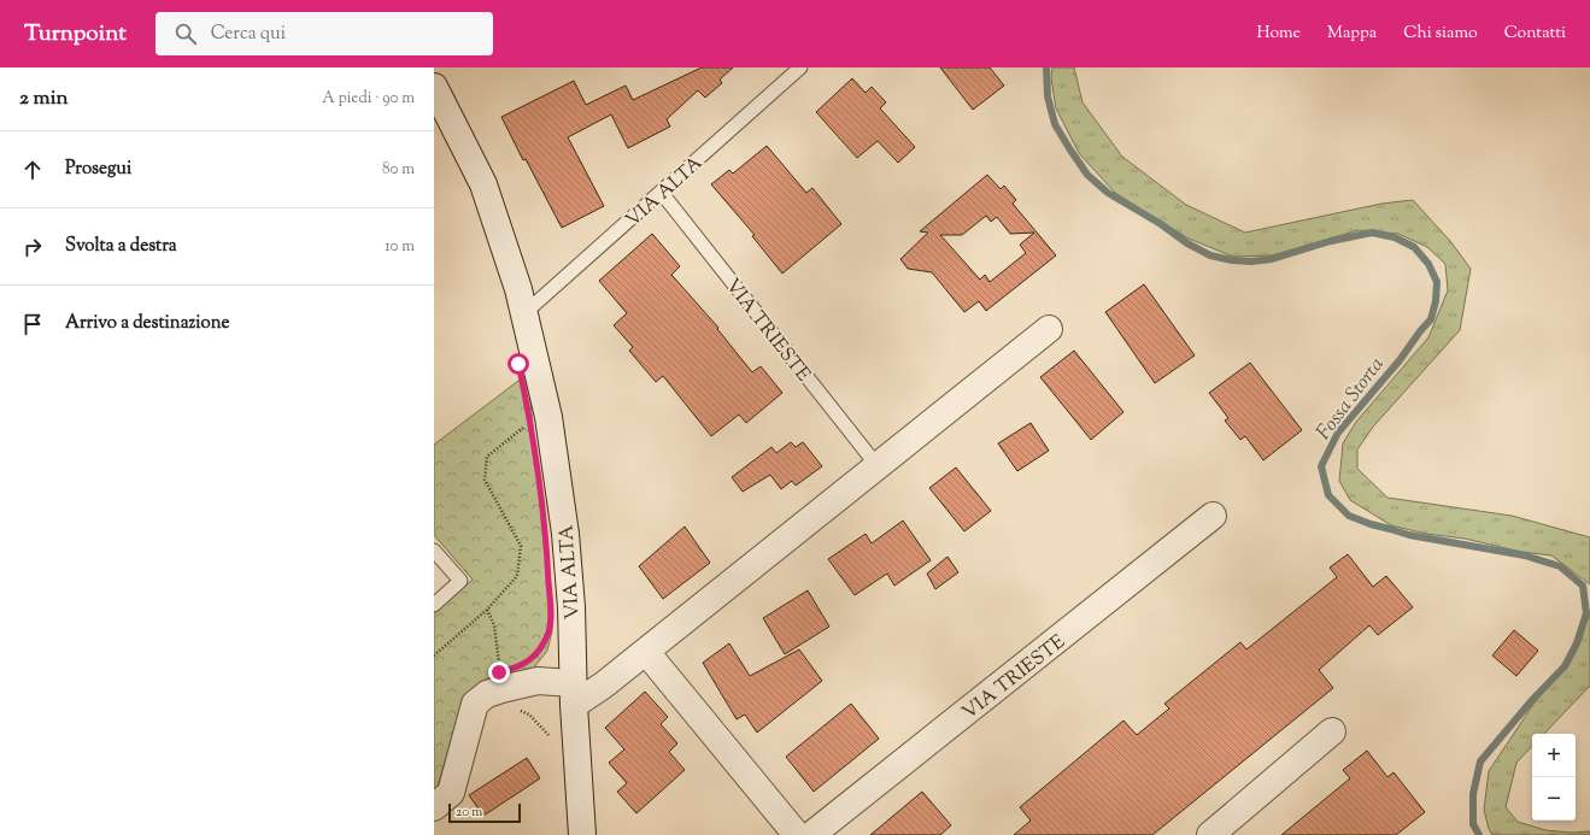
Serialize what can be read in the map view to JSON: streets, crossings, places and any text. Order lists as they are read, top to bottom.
{
  "streets": {
    "street": ["VIA ALTA", "VIA TRIESTE"]
  },
  "crossings": [
    ["VIA ALTA", "VIA TRIESTE"]
  ],
  "water": ["Fossa Storta"],
  "scale_bar": "20 m",
  "page": {
    "header": "Turnpoint",
    "search": "Cerca qui",
    "nav": [
      "Home",
      "Mappa",
      "Chi siamo",
      "Contatti"
    ],
    "heading": ["2 min", "A piedi · 90 m"],
    "list": [
      ["Prosegui", "80 m"],
      ["Svolta a destra", "10 m"],
      "Arrivo a destinazione"
    ],
    "map_buttons": ["+", "−"],
    "scale": "20 m"
  }
}
